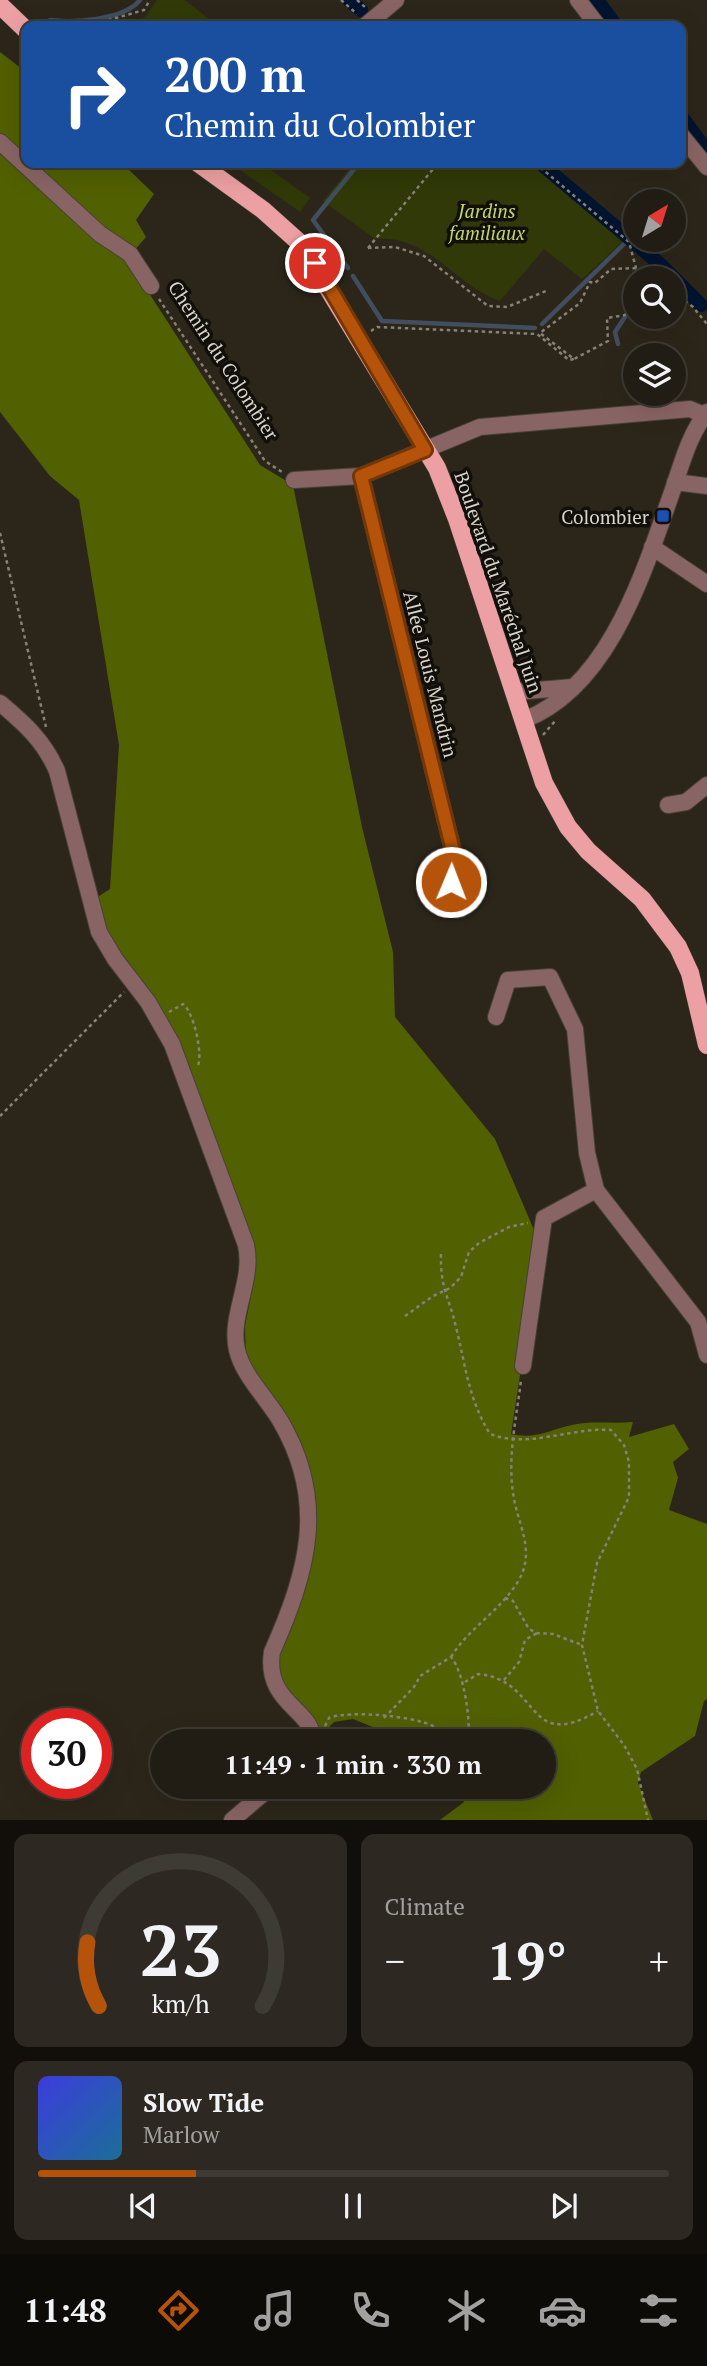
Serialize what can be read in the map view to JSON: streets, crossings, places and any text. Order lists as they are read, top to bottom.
{
  "streets": {
    "main road": ["Boulevard du Maréchal Juin"],
    "street": ["Chemin du Colombier", "Allée Louis Mandrin"]
  },
  "parks": ["Jardins familiaux"],
  "places": {
    "transit": ["Colombier"]
  },
  "north": "top right",
  "page": {
    "turn": ["200 m", "Chemin du Colombier"],
    "limit": "30",
    "trip": "11:49 · 1 min · 330 m",
    "tile": "Climate",
    "heat": ["−", "19°", "+"],
    "song": ["Slow Tide", "Marlow"],
    "tabs": "11:48",
    "gauge": ["23", "km/h"]
  }
}
